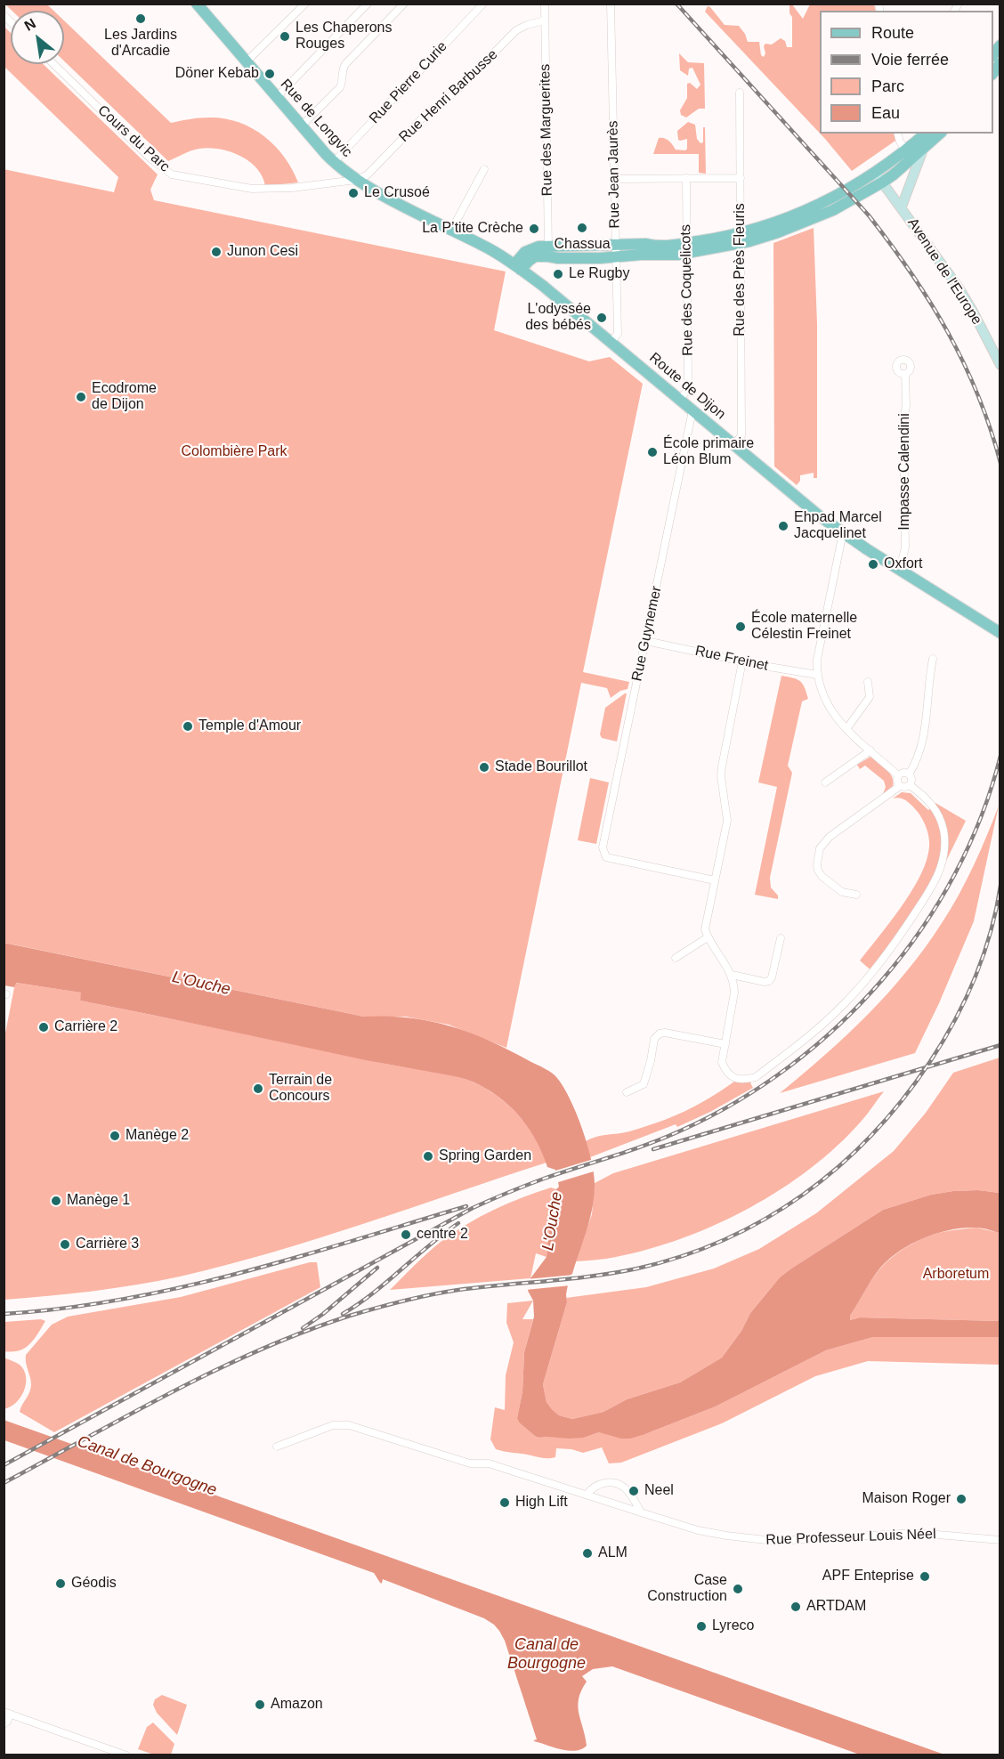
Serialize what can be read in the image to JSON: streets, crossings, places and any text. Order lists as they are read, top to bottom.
{
  "streets": {
    "main road": ["Rue de Longvic", "Avenue de l'Europe", "Route de Dijon"],
    "street": [
      "Rue Pierre Curie",
      "Rue Henri Barbusse",
      "Rue des Marguerites",
      "Cours du Parc",
      "Rue Jean Jaurès",
      "Rue des Près Fleuris",
      "Rue des Coquelicots",
      "Impasse Calendini",
      "Rue Guynemer",
      "Rue Freinet",
      "Rue Professeur Louis Néel"
    ]
  },
  "crossings": [
    ["Rue Pierre Curie", "Rue de Longvic"],
    ["Rue Henri Barbusse", "Rue de Longvic"],
    ["Rue Henri Barbusse", "Rue des Marguerites"],
    ["Rue Henri Barbusse", "Cours du Parc"],
    ["Rue de Longvic", "Cours du Parc"],
    ["Rue de Longvic", "Route de Dijon"],
    ["Rue Jean Jaurès", "Route de Dijon"],
    ["Rue des Près Fleuris", "Route de Dijon"],
    ["Rue des Coquelicots", "Route de Dijon"],
    ["Route de Dijon", "Impasse Calendini"],
    ["Route de Dijon", "Rue Guynemer"],
    ["Rue Guynemer", "Rue Freinet"]
  ],
  "water": ["L'Ouche", "Canal de Bourgogne"],
  "parks": ["Colombière Park", "Arboretum"],
  "places": [
    "Les Jardins d'Arcadie",
    "Les Chaperons Rouges",
    "Döner Kebab",
    "Le Crusoé",
    "Chassua",
    "La P’tite Crèche",
    "Junon Cesi",
    "Le Rugby",
    "L'odyssée des bébés",
    "Ecodrome de Dijon",
    "École primaire Léon Blum",
    "Ehpad Marcel Jacquelinet",
    "Oxfort",
    "École maternelle Célestin Freinet",
    "Temple d'Amour",
    "Stade Bourillot",
    "Carrière 2",
    "Terrain de Concours",
    "Manège 2",
    "Spring Garden",
    "Manège 1",
    "centre 2",
    "Carrière 3",
    "Neel",
    "Maison Roger",
    "High Lift",
    "ALM",
    "APF Enteprise",
    "Géodis",
    "Case Construction",
    "ARTDAM",
    "Lyreco",
    "Amazon"
  ],
  "legend": [
    "Route",
    "Voie ferrée",
    "Parc",
    "Eau"
  ],
  "north": "top left"
}
